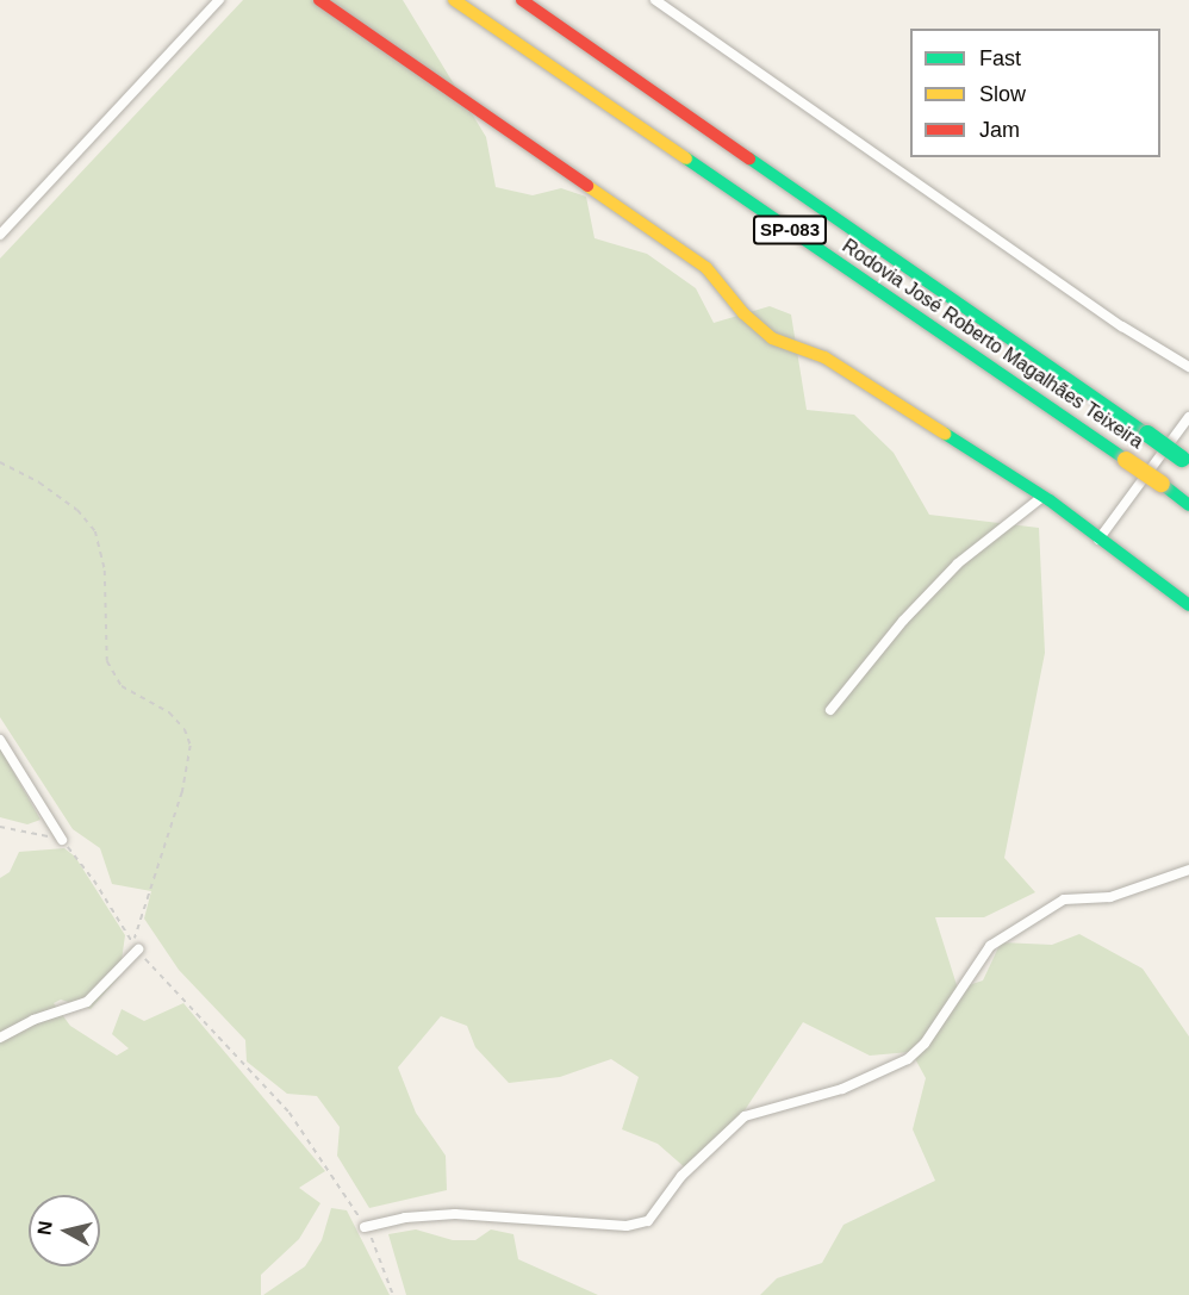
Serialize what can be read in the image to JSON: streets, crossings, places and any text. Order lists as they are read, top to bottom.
{
  "streets": {
    "main road": ["SP-083", "Rodovia José Roberto Magalhães Teixeira"]
  },
  "legend": ["Fast", "Slow", "Jam"],
  "north": "left"
}
